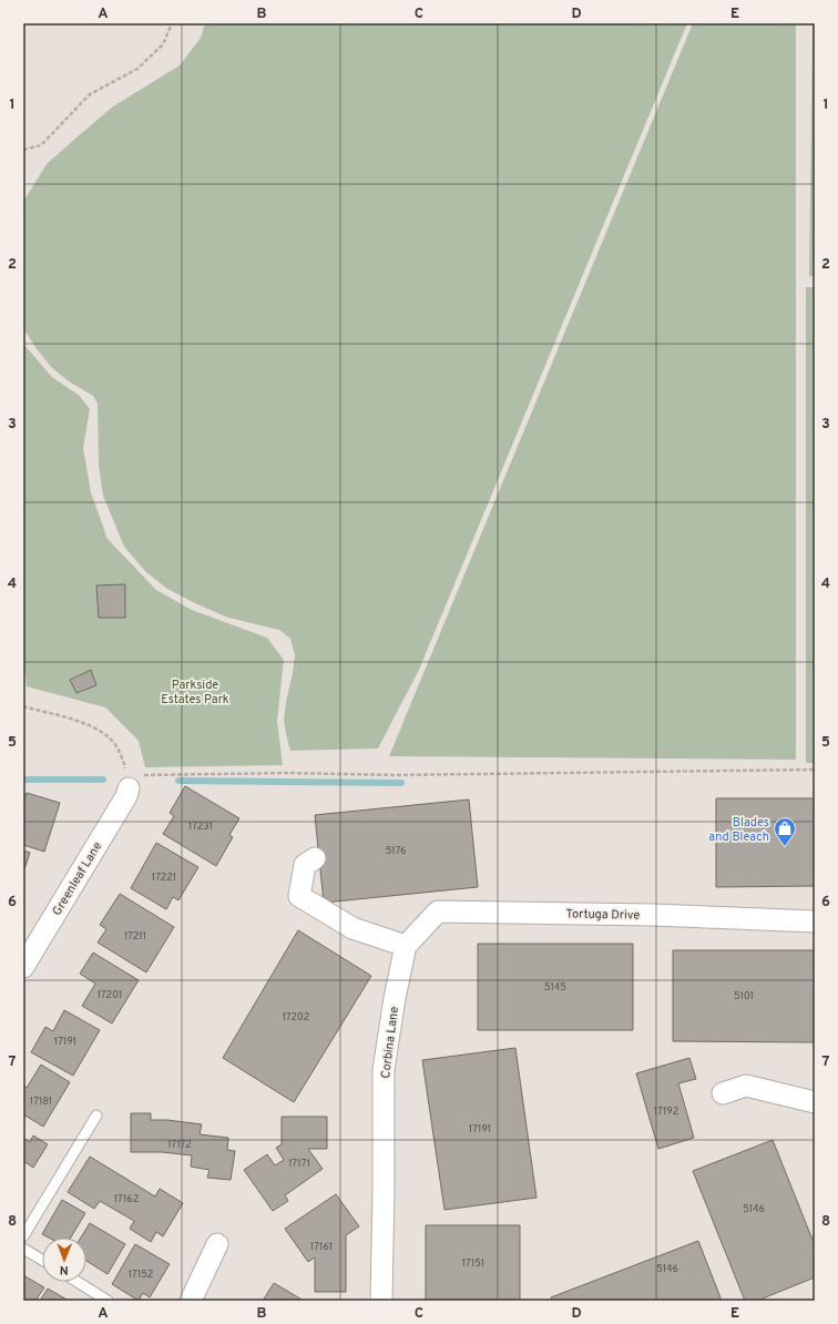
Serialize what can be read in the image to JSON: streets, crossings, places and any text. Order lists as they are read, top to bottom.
{
  "streets": {
    "street": ["Greenleaf Lane", "Tortuga Drive", "Corbina Lane"]
  },
  "crossings": [
    ["Tortuga Drive", "Corbina Lane"]
  ],
  "parks": ["Parkside Estates Park"],
  "places": {
    "shop": ["Blades and Bleach"]
  },
  "house_numbers": [
    "17231",
    "5176",
    "17221",
    "17211",
    "5145",
    "17201",
    "5101",
    "17202",
    "17191",
    "17181",
    "17192",
    "17191",
    "17172",
    "17171",
    "17162",
    "5146",
    "17161",
    "17151",
    "5146",
    "17152"
  ],
  "north": "bottom",
  "grid": {
    "columns": [
      "A",
      "B",
      "C",
      "D",
      "E"
    ],
    "rows": [
      "1",
      "2",
      "3",
      "4",
      "5",
      "6",
      "7",
      "8"
    ]
  }
}
